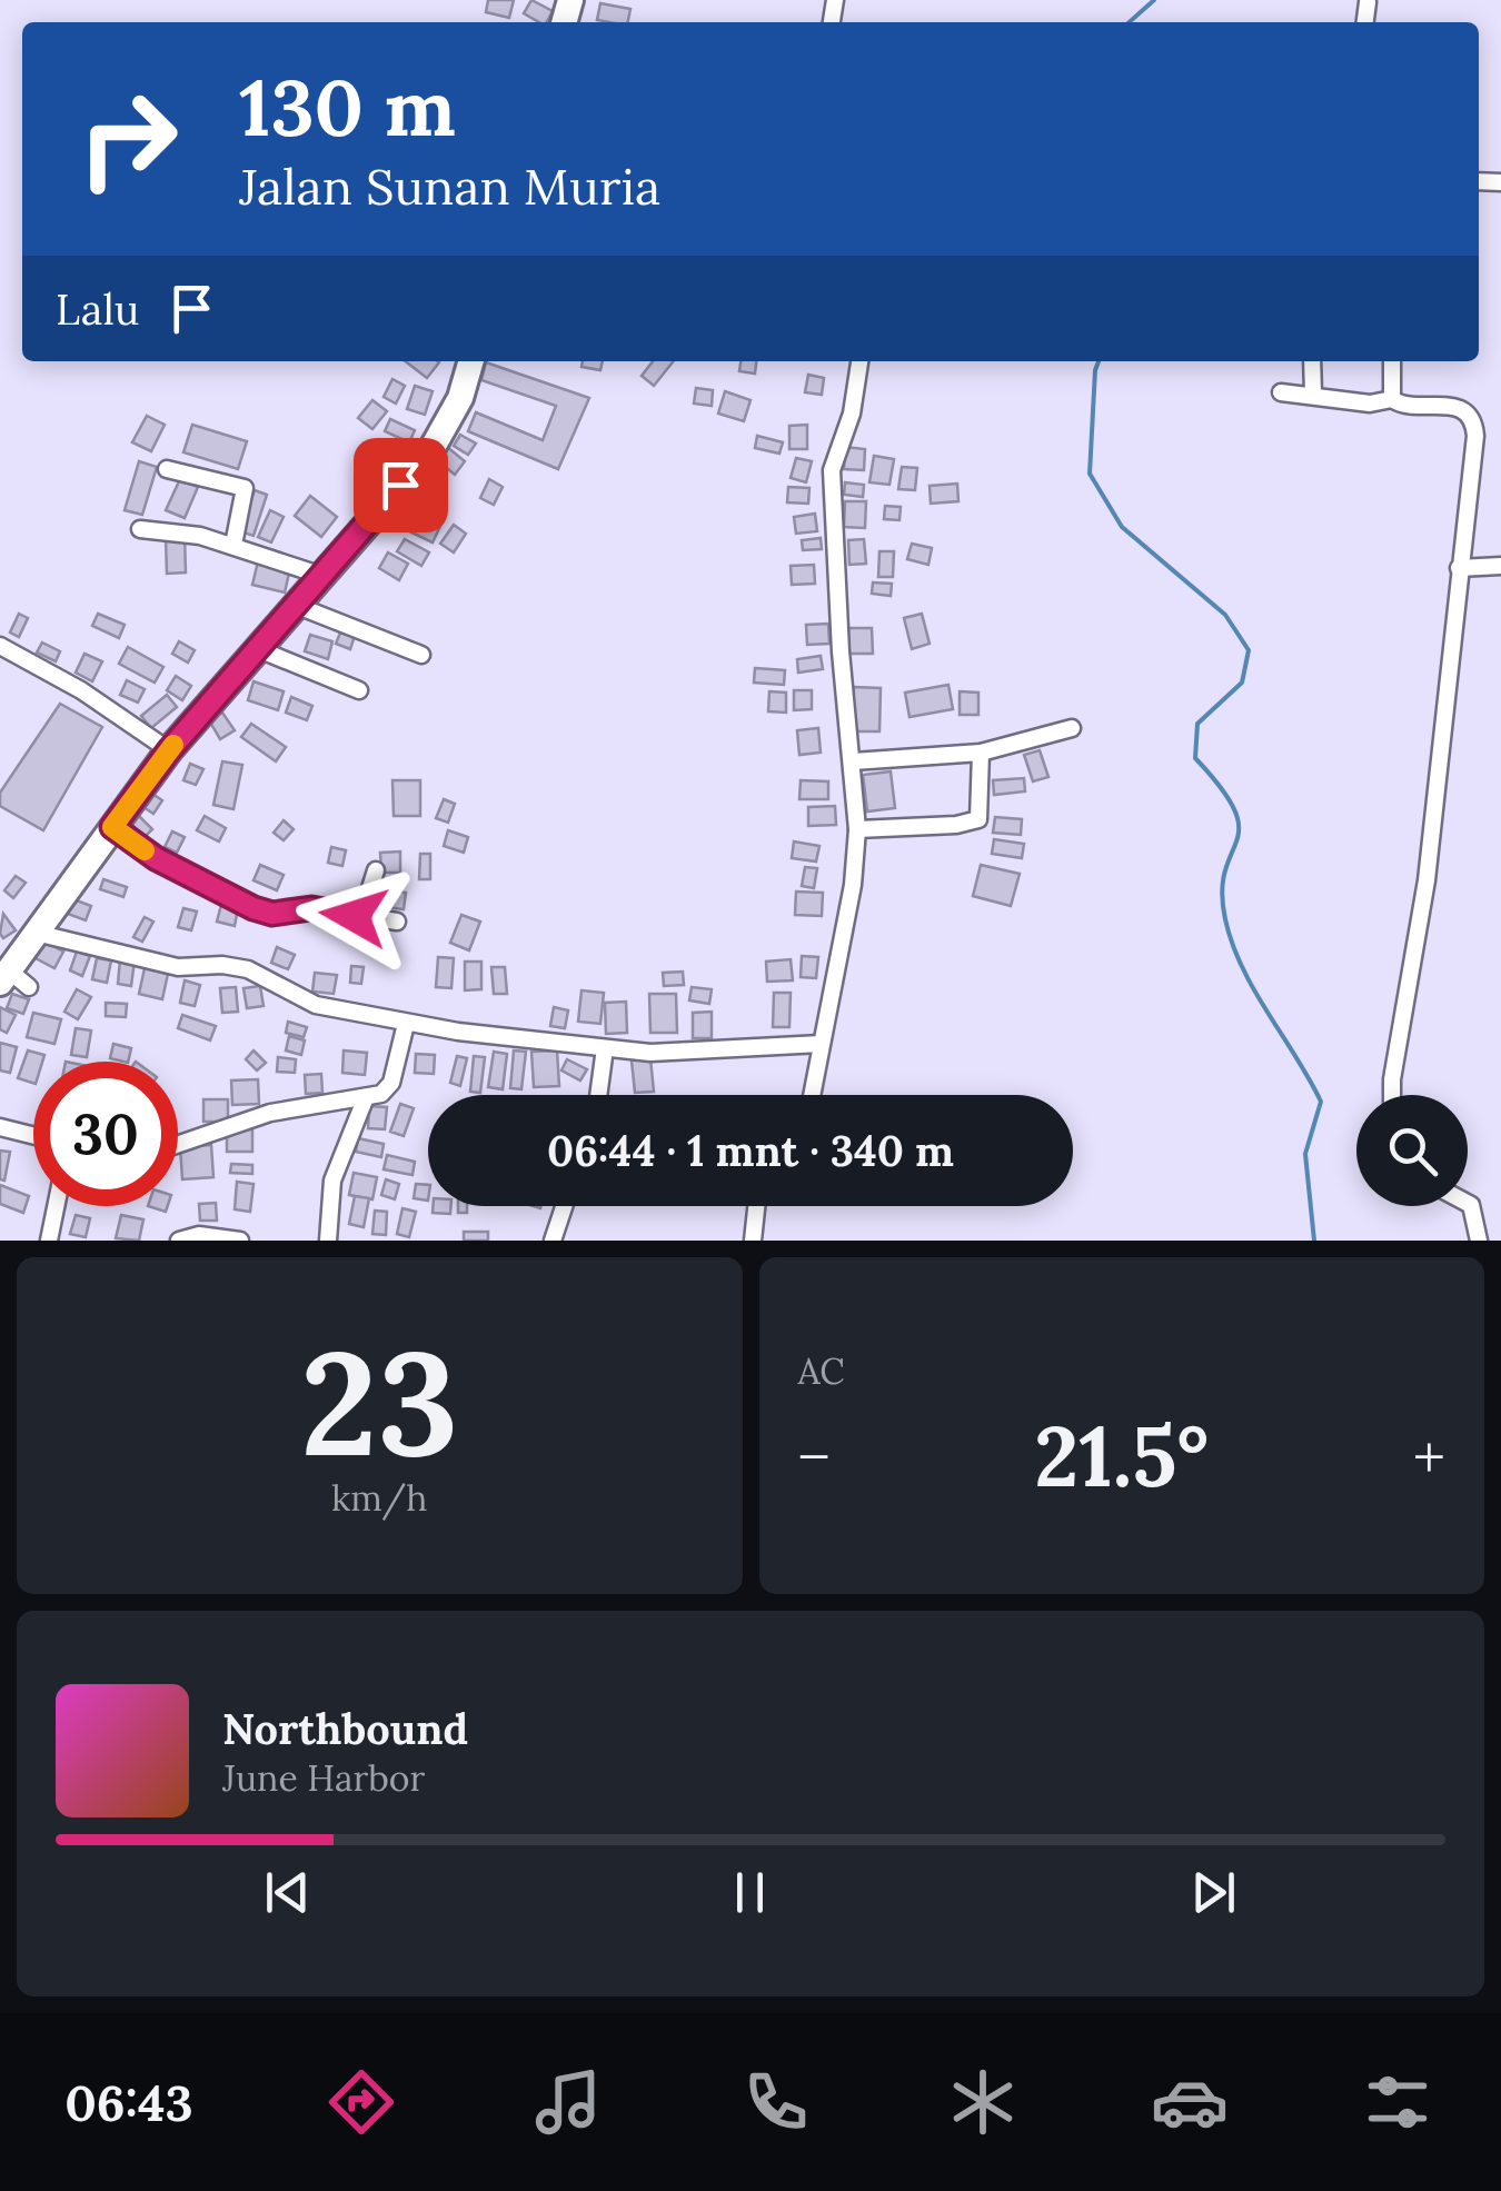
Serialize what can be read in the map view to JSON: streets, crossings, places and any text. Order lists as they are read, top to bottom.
{
  "page": {
    "turn": ["130 m", "Jalan Sunan Muria"],
    "then": "Lalu",
    "limit": "30",
    "trip": "06:44 · 1 mnt · 340 m",
    "tile": [
      ["23", "km/h"],
      "AC"
    ],
    "heat": ["−", "21.5°", "+"],
    "song": ["Northbound", "June Harbor"],
    "tabs": "06:43"
  }
}
